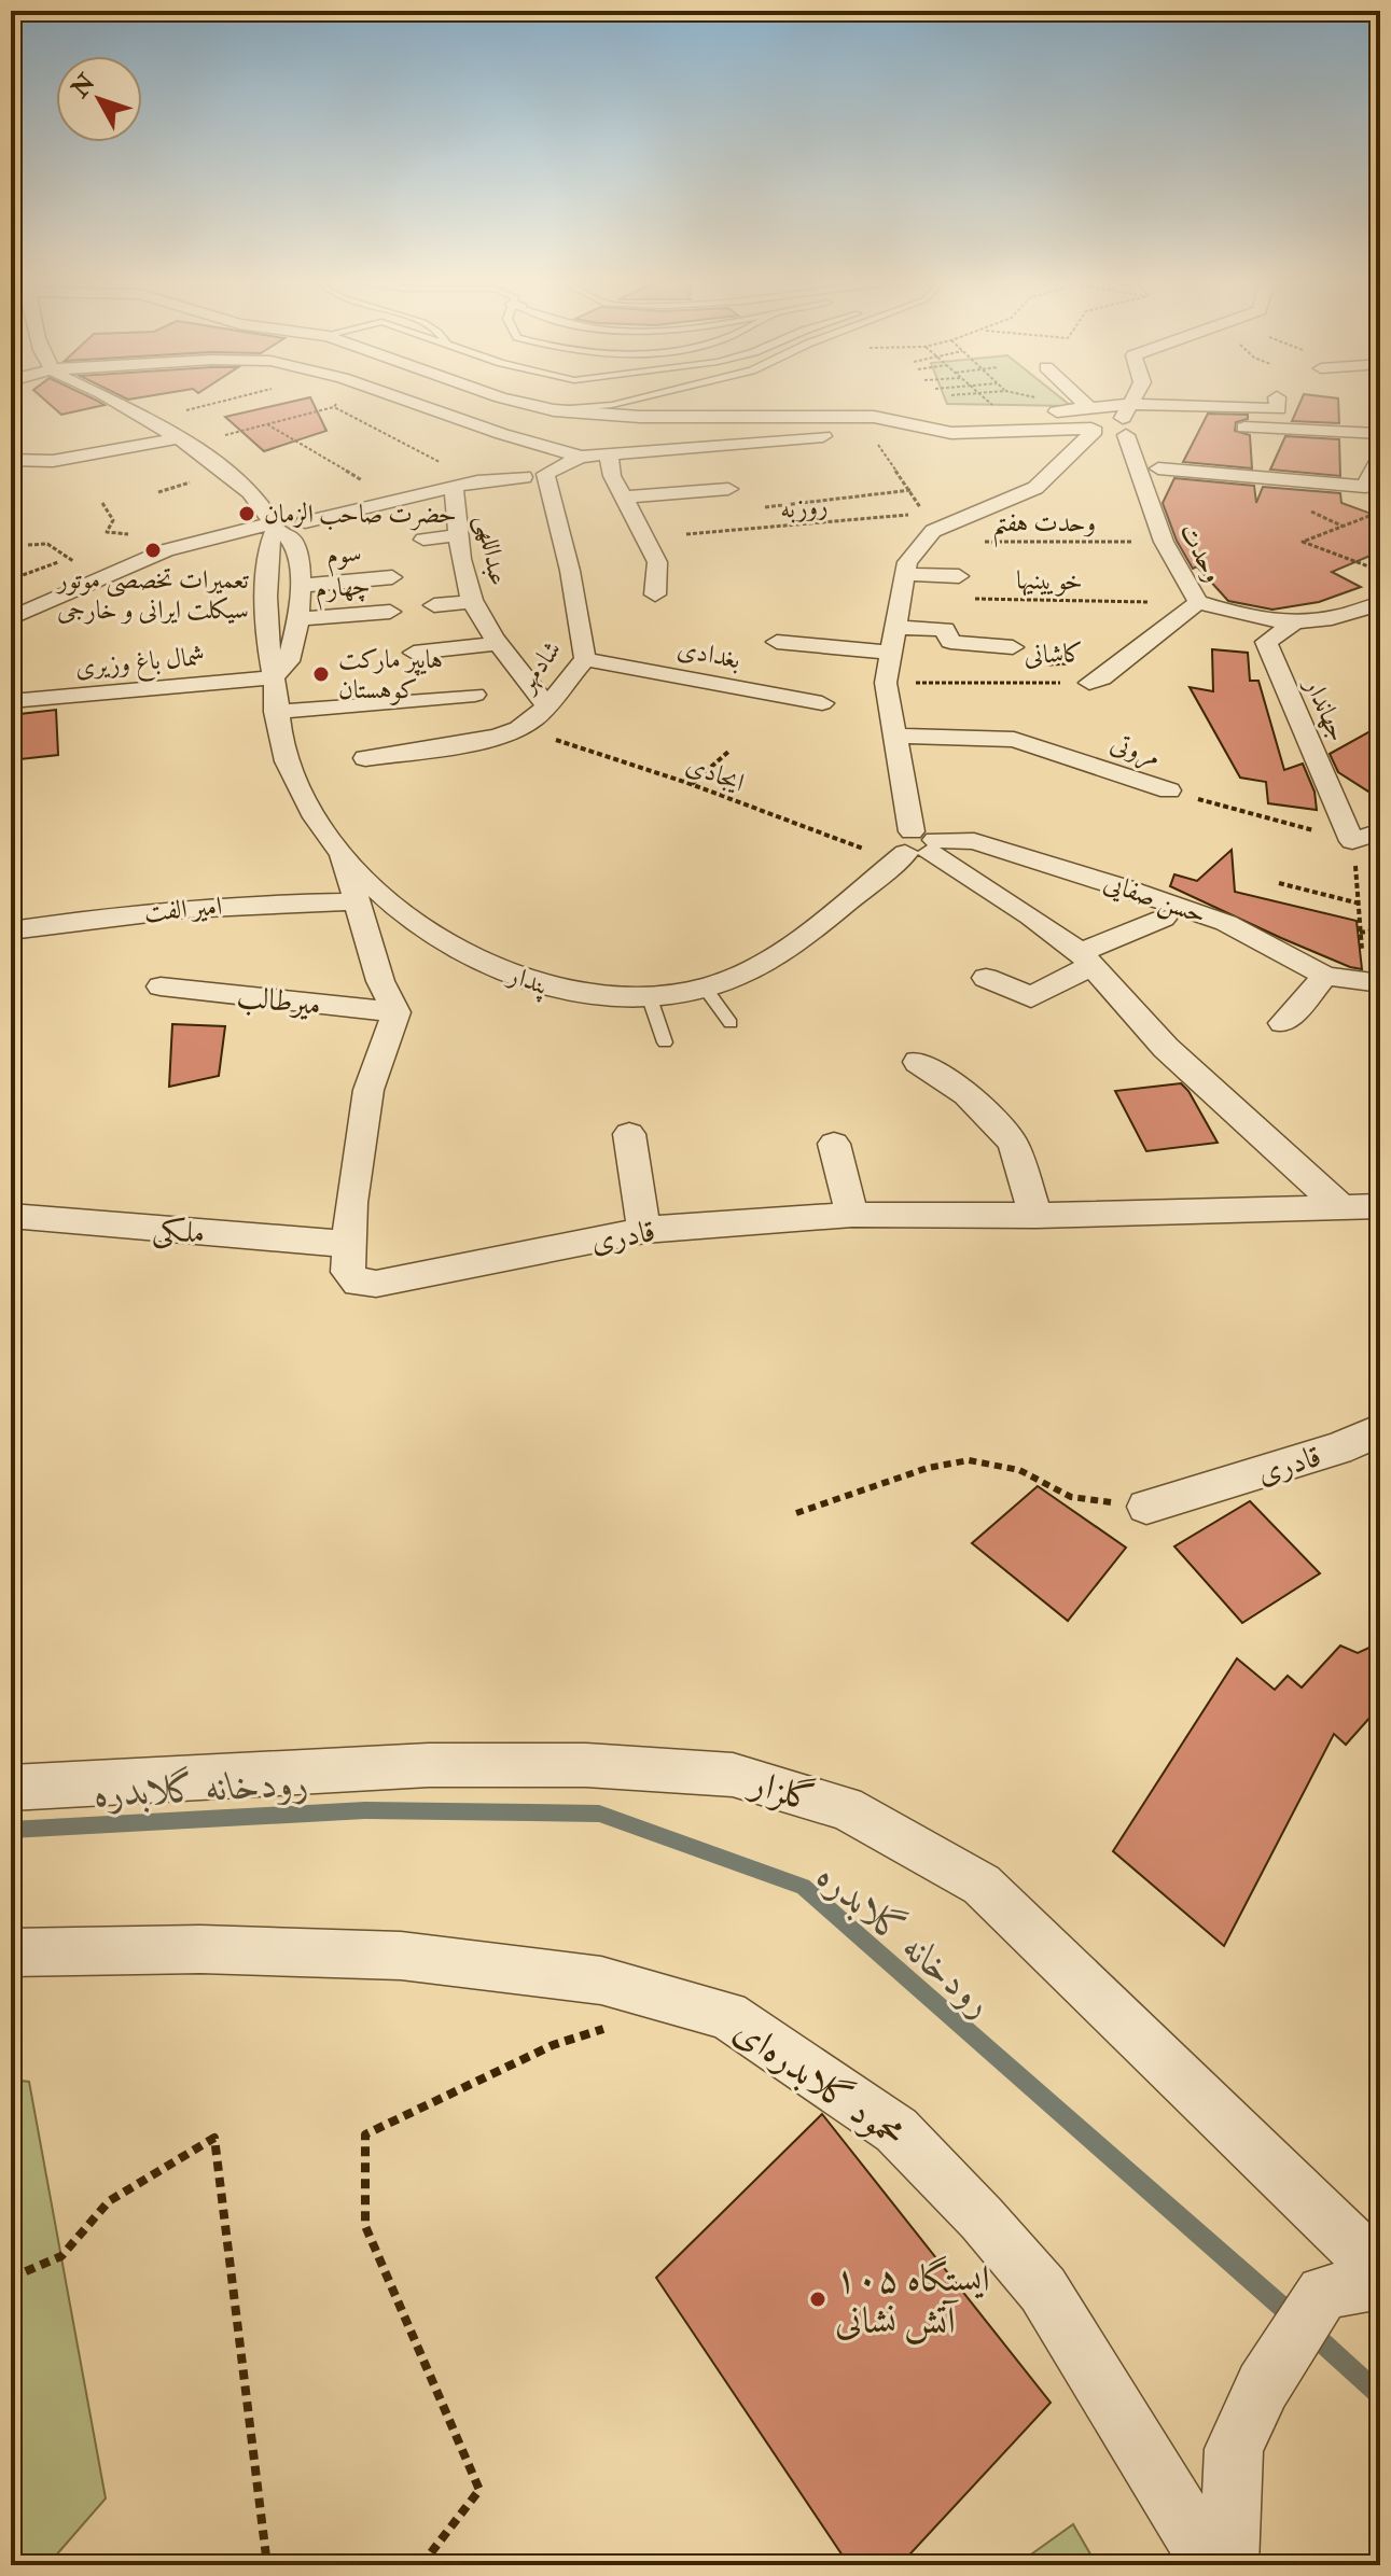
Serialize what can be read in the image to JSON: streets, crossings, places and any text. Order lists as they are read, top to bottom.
{
  "streets": {
    "street": [
      "عبداللهی",
      "وحدت",
      "سوم",
      "چهارم",
      "بغدادی",
      "کاشانی",
      "شمال باغ وزیری",
      "شادمهر",
      "جهاندار",
      "مروتی",
      "حسن صفایی",
      "امیر الفت",
      "پندار",
      "میرطالب",
      "ملکی",
      "قادری",
      "گلزار",
      "محمود گلابدره‌ای"
    ],
    "path": [
      "روزبه",
      "وحدت هفتم",
      "خویینیها",
      "ایجادی"
    ]
  },
  "crossings": [
    ["وحدت هفتم", "وحدت"],
    ["عبداللهی", "شادمهر"],
    ["وحدت", "خویینیها"],
    ["وحدت", "کاشانی"],
    ["وحدت", "جهاندار"],
    ["خویینیها", "کاشانی"],
    ["بغدادی", "شادمهر"],
    ["شمال باغ وزیری", "پندار"],
    ["شادمهر", "ایجادی"],
    ["جهاندار", "مروتی"],
    ["ایجادی", "حسن صفایی"],
    ["ایجادی", "پندار"],
    ["حسن صفایی", "پندار"],
    ["میرطالب", "قادری"],
    ["ملکی", "قادری"]
  ],
  "water": ["رودخانه گلابدره"],
  "places": [
    "حضرت صاحب الزمان",
    "تعمیرات تخصصی موتور سیکلت ایرانی و خارجی",
    "هایپر مارکت کوهستان",
    "ایستگاه ۱۰۵ آتش نشانی"
  ],
  "north": "top left"
}
